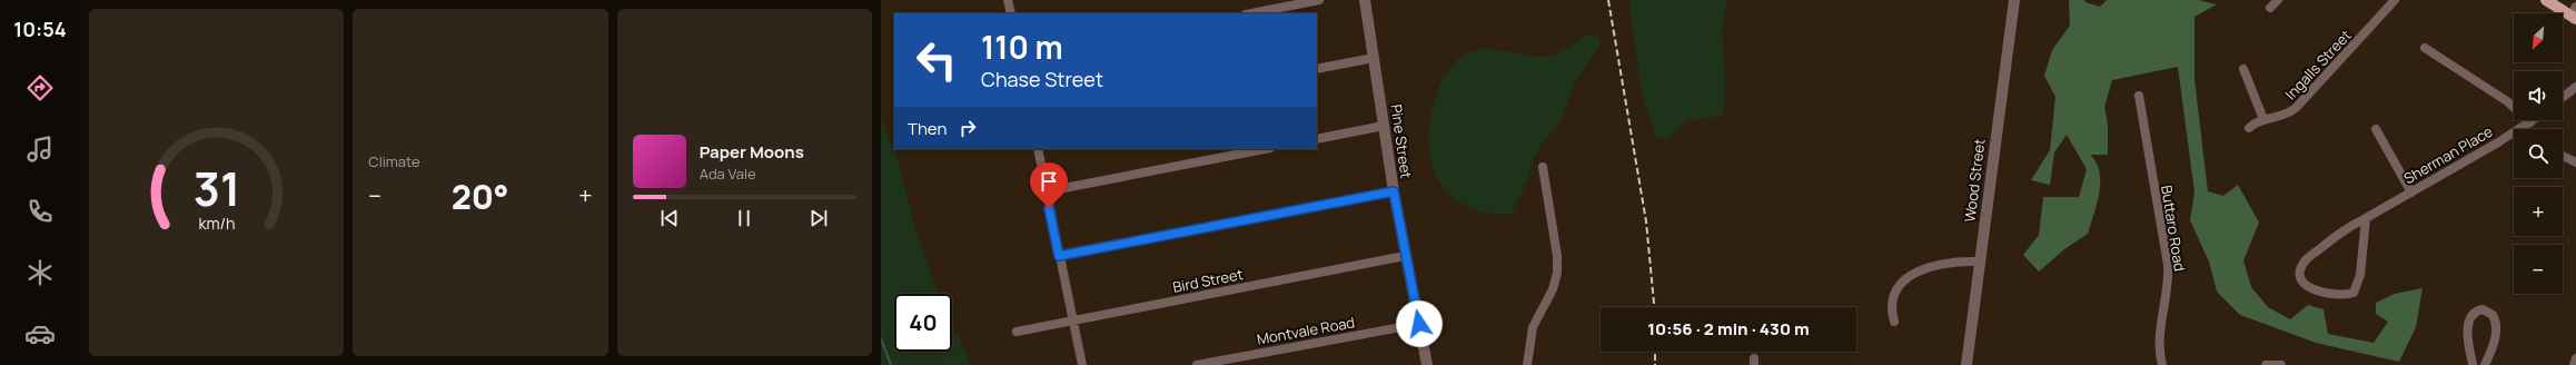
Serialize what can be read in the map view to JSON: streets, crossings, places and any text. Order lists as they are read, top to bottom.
{
  "streets": {
    "street": [
      "Ingalls Street",
      "Pine Street",
      "Sherman Place",
      "Wood Street",
      "Buttaro Road",
      "Bird Street",
      "Montvale Road"
    ]
  },
  "crossings": [
    ["Pine Street", "Bird Street"],
    ["Pine Street", "Montvale Road"]
  ],
  "north": "bottom left",
  "page": {
    "tabs": "10:54",
    "tile": "Climate",
    "map_buttons": ["+", "−"],
    "turn": ["110 m", "Chase Street"],
    "then": "Then",
    "song": ["Paper Moons", "Ada Vale"],
    "heat": ["−", "20°", "+"],
    "limit": "40",
    "trip": "10:56 · 2 min · 430 m",
    "gauge": ["31", "km/h"]
  }
}
